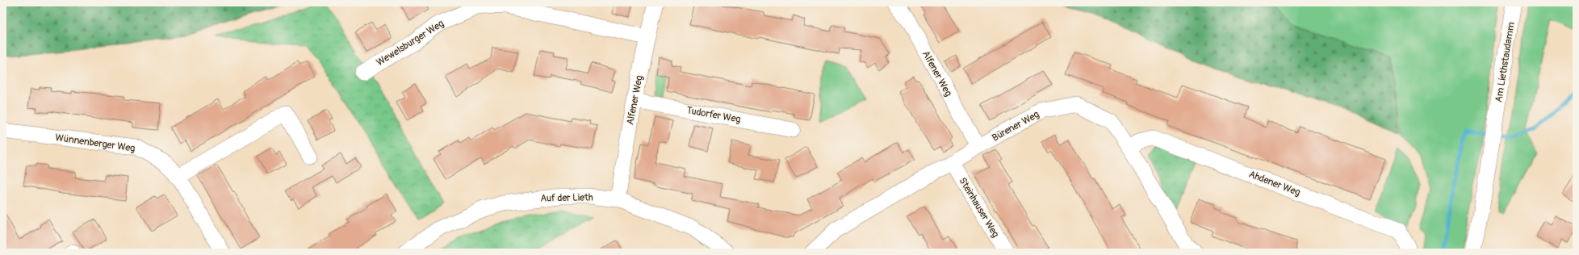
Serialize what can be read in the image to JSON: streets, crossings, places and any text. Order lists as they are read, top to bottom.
{
  "streets": {
    "street": [
      "Wewelsburger Weg",
      "Am Liethstaudamm",
      "Alfener Weg",
      "Tudorfer Weg",
      "Bürener Weg",
      "Wünnenberger Weg",
      "Ahdener Weg",
      "Auf der Lieth",
      "Steinhauser Weg"
    ]
  },
  "crossings": [
    ["Wewelsburger Weg", "Alfener Weg"],
    ["Alfener Weg", "Tudorfer Weg"],
    ["Alfener Weg", "Bürener Weg"],
    ["Alfener Weg", "Auf der Lieth"],
    ["Bürener Weg", "Ahdener Weg"],
    ["Bürener Weg", "Steinhauser Weg"]
  ]
}
